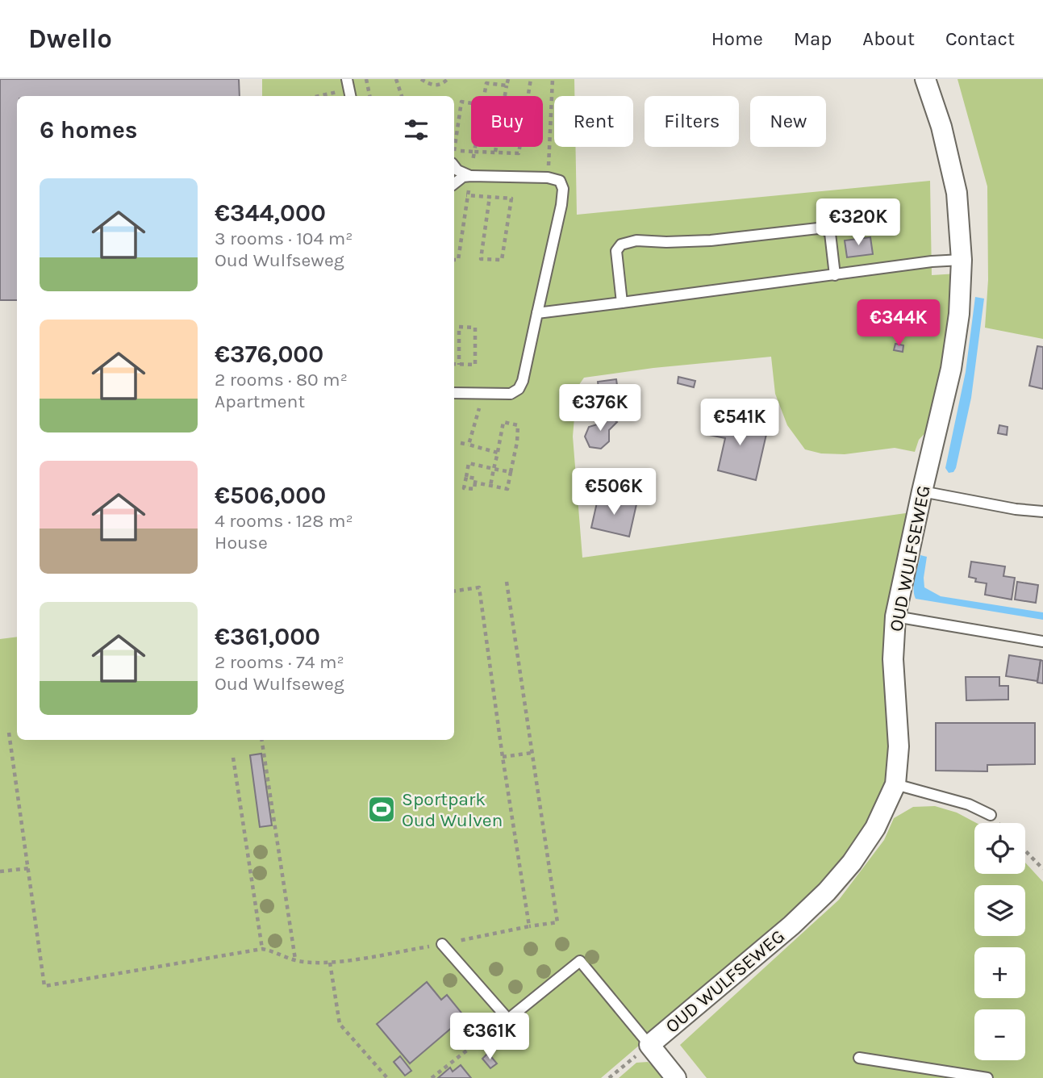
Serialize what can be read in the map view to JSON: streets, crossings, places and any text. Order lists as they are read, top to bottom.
{
  "streets": {
    "street": ["OUD WULFSEWEG"]
  },
  "places": {
    "sports": ["Sportpark Oud Wulven"]
  },
  "page": {
    "header": "Dwello",
    "nav": [
      "Home",
      "Map",
      "About",
      "Contact"
    ],
    "chip": [
      "Buy",
      "Rent",
      "Filters",
      "New"
    ],
    "heading": "6 homes",
    "list": [
      {
        "name": "€344,000",
        "note": "3 rooms · 104 m² · Oud Wulfseweg"
      },
      {
        "name": "€376,000",
        "note": "2 rooms · 80 m² · Apartment"
      },
      {
        "name": "€506,000",
        "note": "4 rooms · 128 m² · House"
      },
      {
        "name": "€361,000",
        "note": "2 rooms · 74 m² · Oud Wulfseweg"
      }
    ],
    "price": [
      "€320K",
      "€344K",
      "€376K",
      "€541K",
      "€506K",
      "€361K"
    ],
    "map_buttons": ["+", "−"]
  }
}
